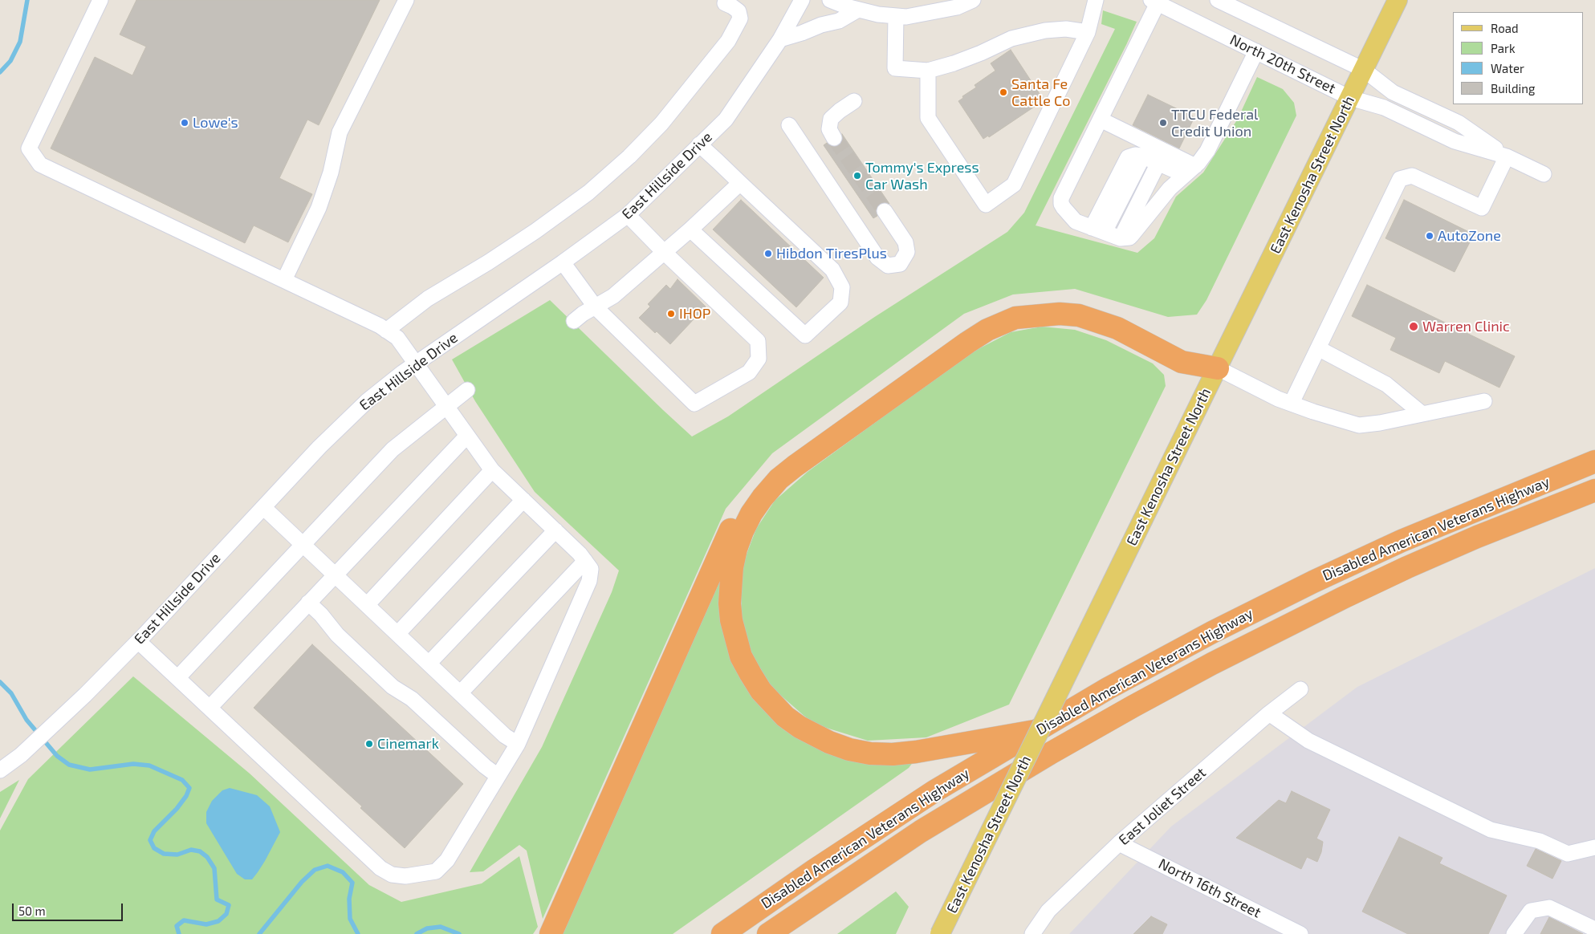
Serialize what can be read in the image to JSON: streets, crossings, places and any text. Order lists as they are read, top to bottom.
{
  "streets": {
    "highway": ["Disabled American Veterans Highway"],
    "main road": ["East Kenosha Street North"],
    "street": [
      "North 20th Street",
      "East Hillside Drive",
      "East Joliet Street",
      "North 16th Street"
    ]
  },
  "crossings": [
    ["North 20th Street", "East Kenosha Street North"],
    ["East Joliet Street", "North 16th Street"]
  ],
  "places": [
    "Santa Fe Cattle Co",
    "Lowe's",
    "TTCU Federal Credit Union",
    "Tommy's Express Car Wash",
    "AutoZone",
    "Hibdon TiresPlus",
    "IHOP",
    "Warren Clinic",
    "Cinemark"
  ],
  "legend": [
    "Road",
    "Park",
    "Water",
    "Building"
  ],
  "scale_bar": "50 m"
}
